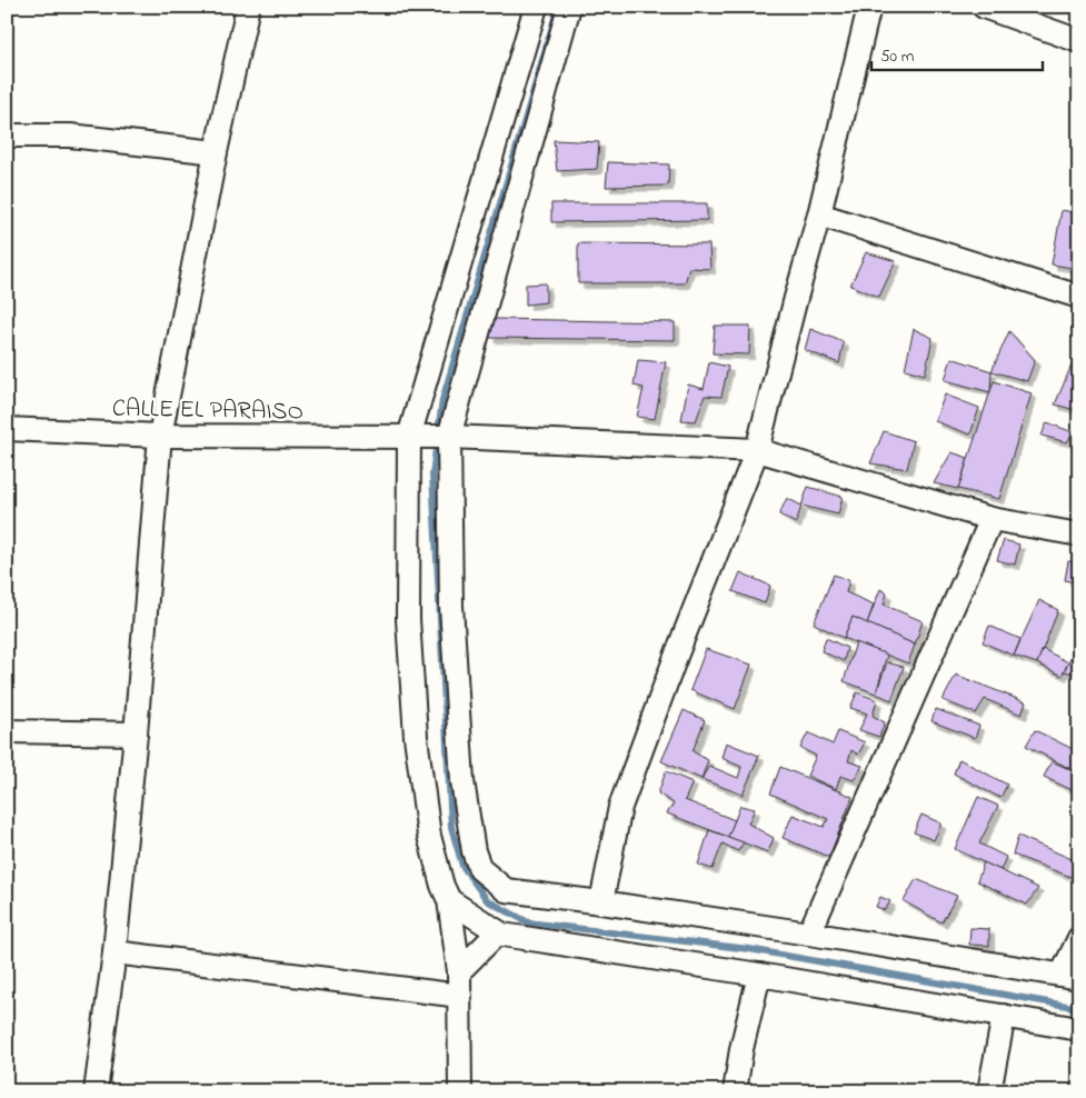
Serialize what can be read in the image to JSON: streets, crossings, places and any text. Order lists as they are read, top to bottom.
{
  "streets": {
    "street": ["CALLE EL PARAISO"]
  },
  "scale_bar": "50 m"
}
